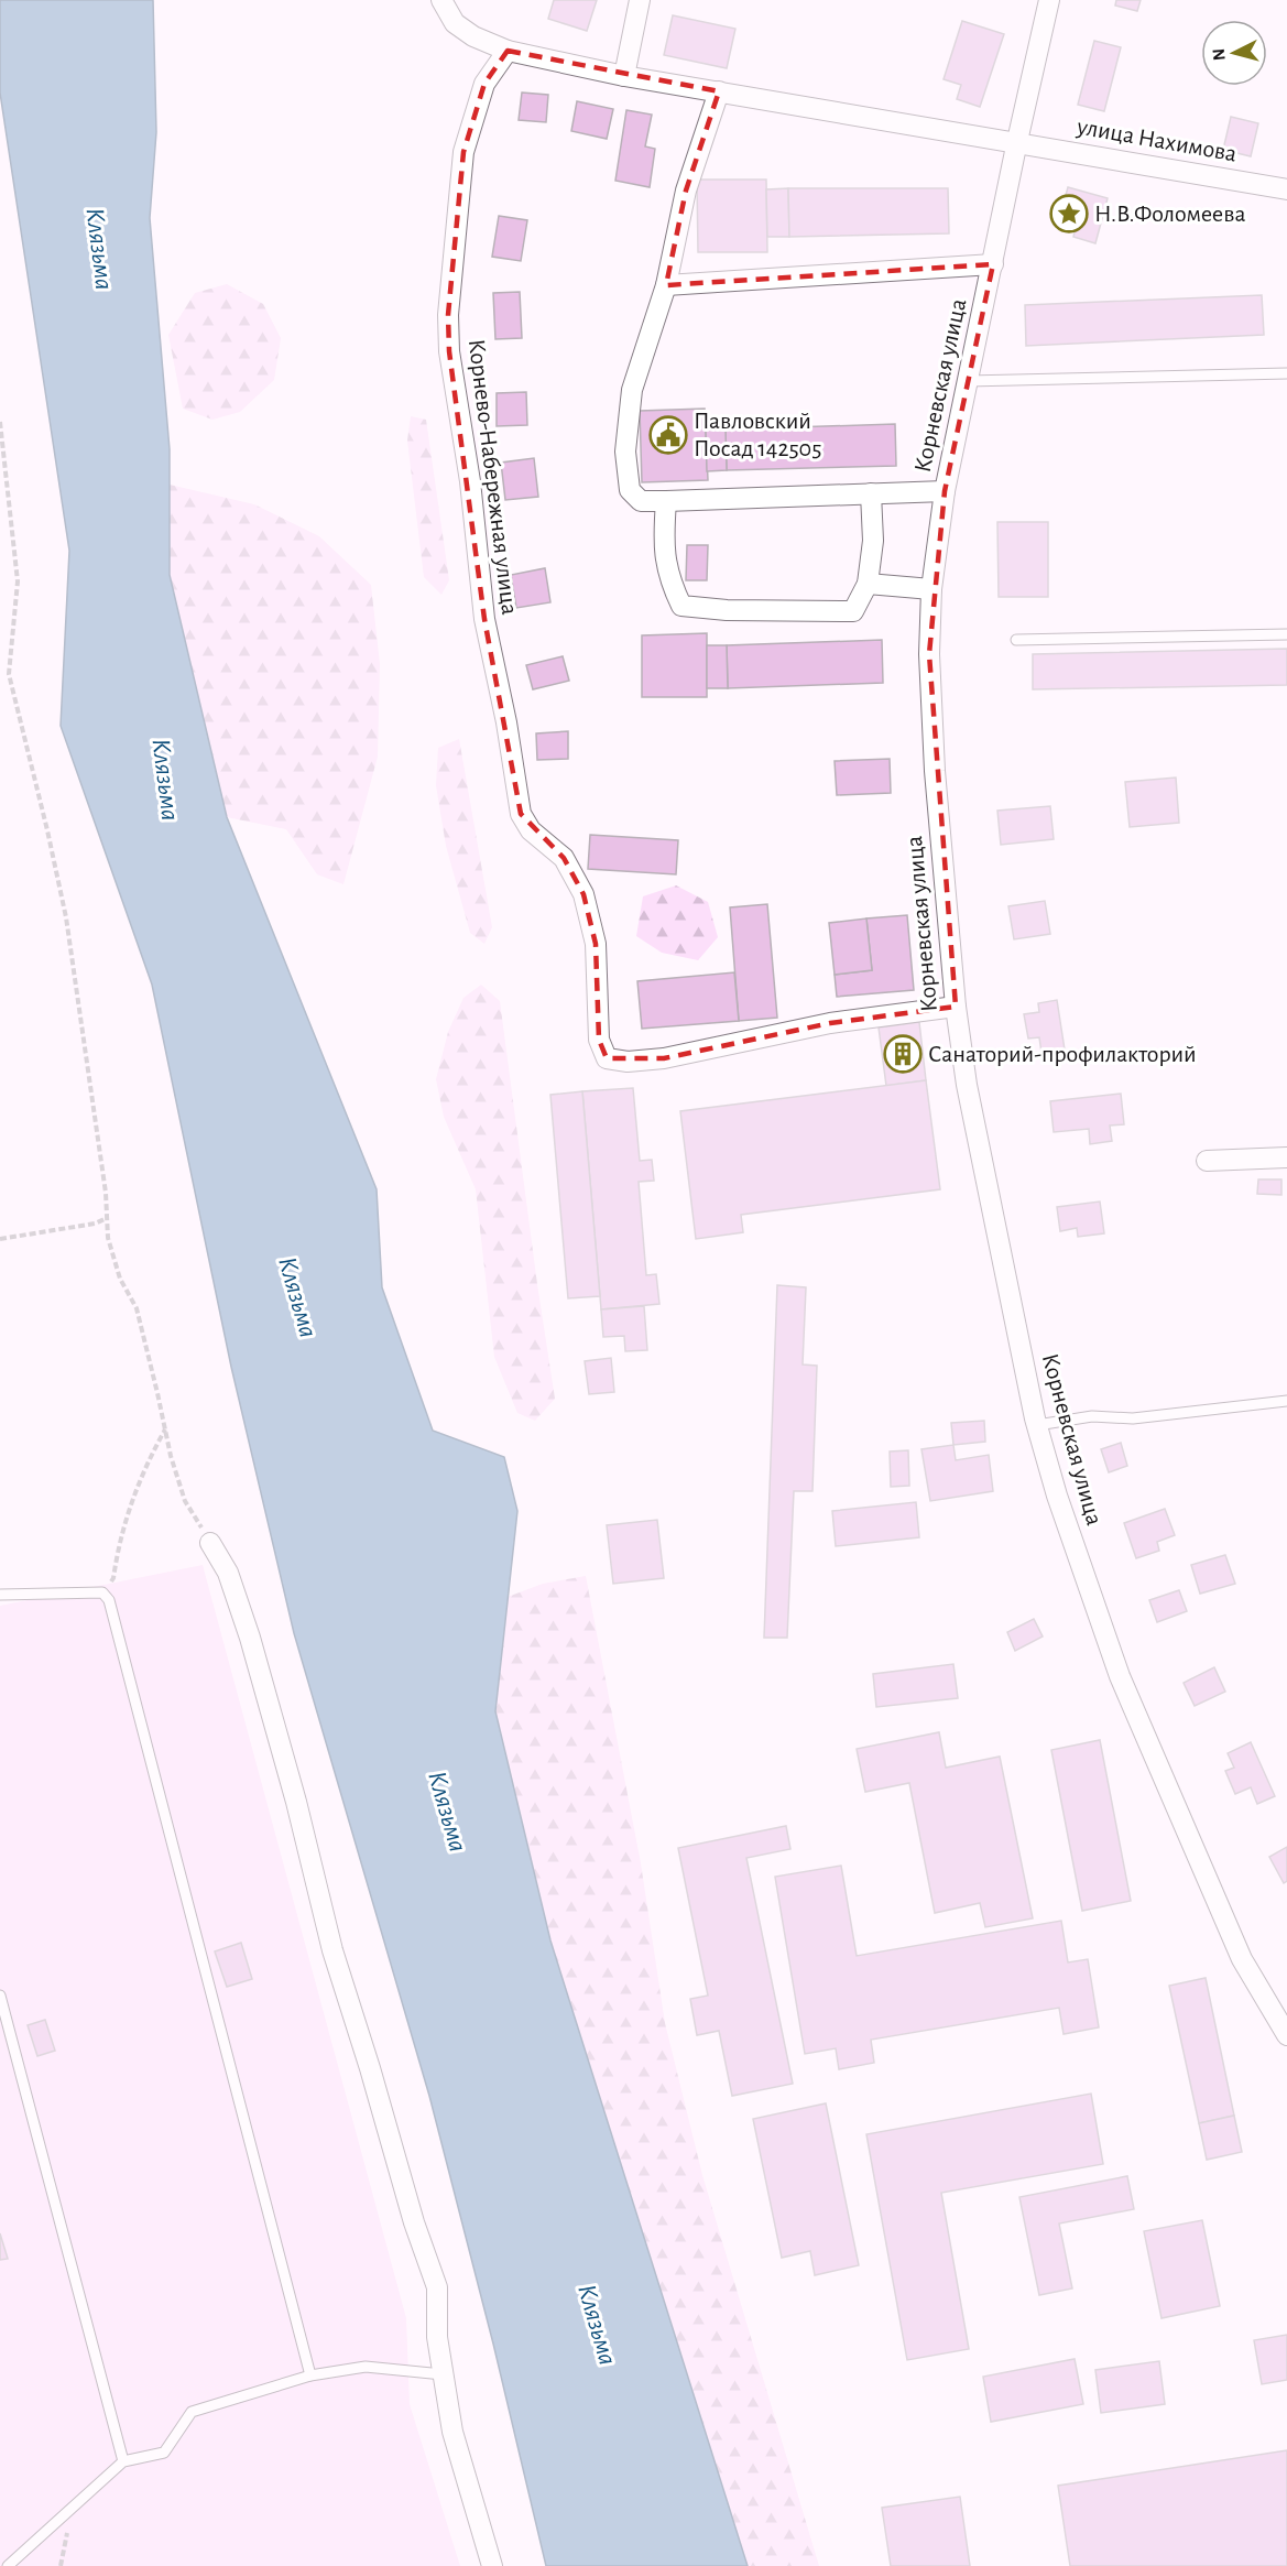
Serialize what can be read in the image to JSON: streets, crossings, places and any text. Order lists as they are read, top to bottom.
{
  "streets": {
    "street": ["улица Нахимова", "Корневская улица", "Корнево-Набережная улица"]
  },
  "crossings": [
    ["улица Нахимова", "Корневская улица"],
    ["Корневская улица", "Корнево-Набережная улица"]
  ],
  "water": ["Клязьма"],
  "places": {
    "place": ["Н.В.Фоломеева"],
    "public building": ["Павловский Посад 142505"],
    "building": ["Санаторий-профилакторий"]
  },
  "north": "left"
}
